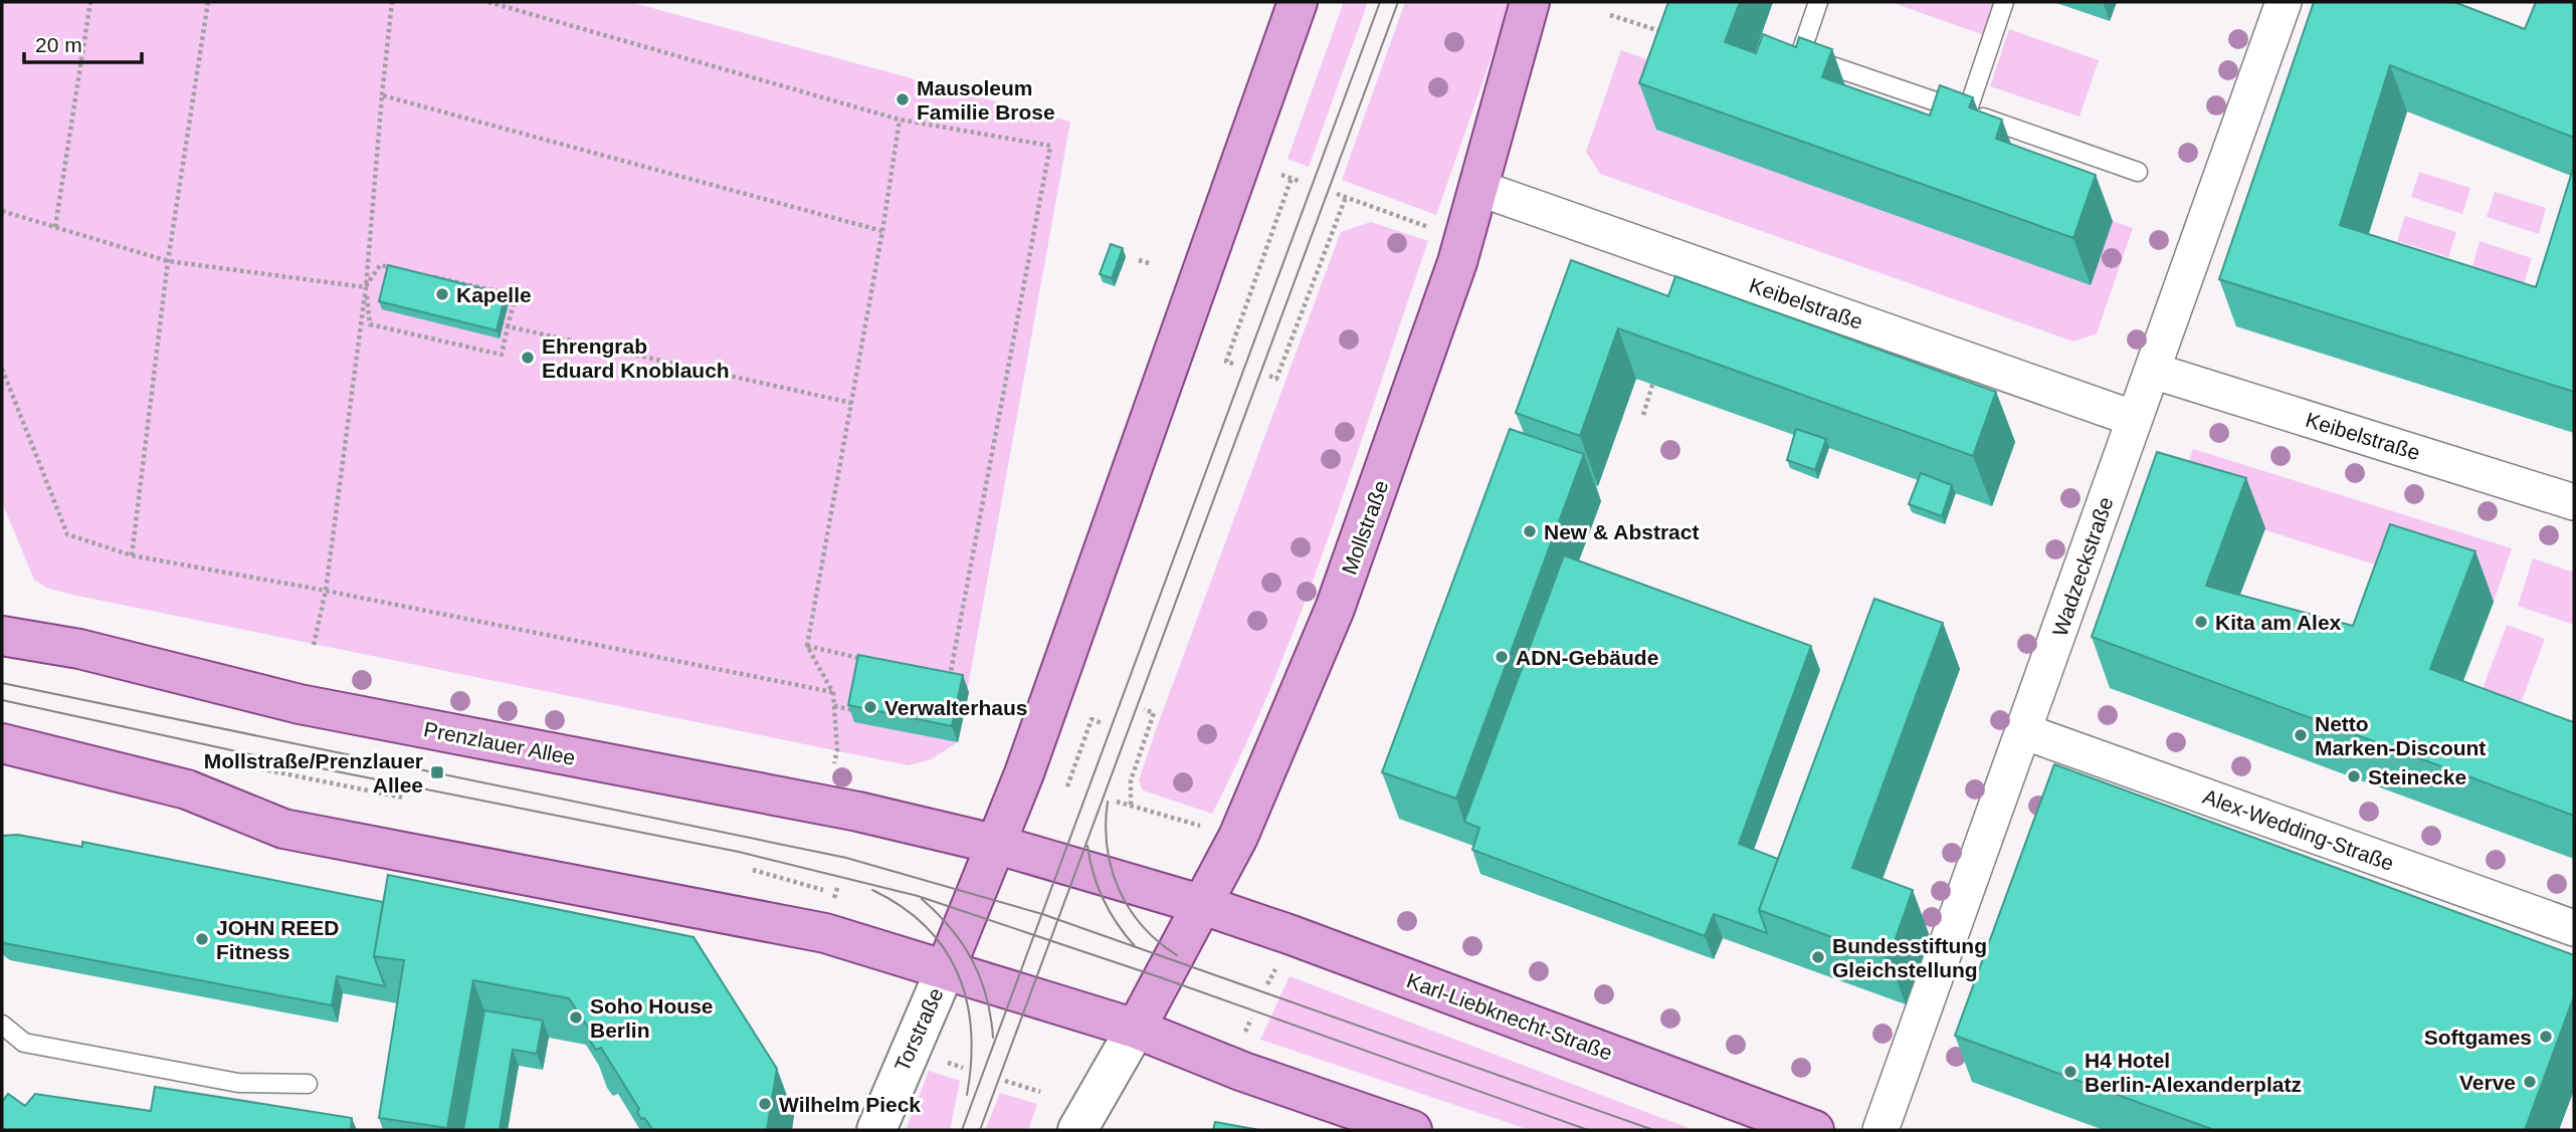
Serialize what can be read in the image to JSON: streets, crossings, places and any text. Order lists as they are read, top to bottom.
{
  "streets": {
    "main road": [
      "Mollstraße",
      "Prenzlauer Allee",
      "Karl-Liebknecht-Straße",
      "Torstraße"
    ],
    "street": ["Keibelstraße", "Wadzeckstraße", "Alex-Wedding-Straße"]
  },
  "crossings": [
    ["Keibelstraße", "Mollstraße"],
    ["Keibelstraße", "Wadzeckstraße"],
    ["Mollstraße", "Prenzlauer Allee"],
    ["Mollstraße", "Karl-Liebknecht-Straße"],
    ["Wadzeckstraße", "Alex-Wedding-Straße"],
    ["Prenzlauer Allee", "Karl-Liebknecht-Straße"]
  ],
  "places": {
    "other": [
      "Mausoleum Familie Brose",
      "Kapelle",
      "Ehrengrab Eduard Knoblauch",
      "New & Abstract",
      "Kita am Alex",
      "ADN-Gebäude",
      "Verwalterhaus",
      "Netto Marken-Discount",
      "Steinecke",
      "JOHN REED Fitness",
      "Bundesstiftung Gleichstellung",
      "Soho House Berlin",
      "Softgames",
      "H4 Hotel Berlin-Alexanderplatz",
      "Verve",
      "Wilhelm Pieck"
    ],
    "transit": ["Mollstraße/Prenzlauer Allee"]
  },
  "scale_bar": "20 m"
}
